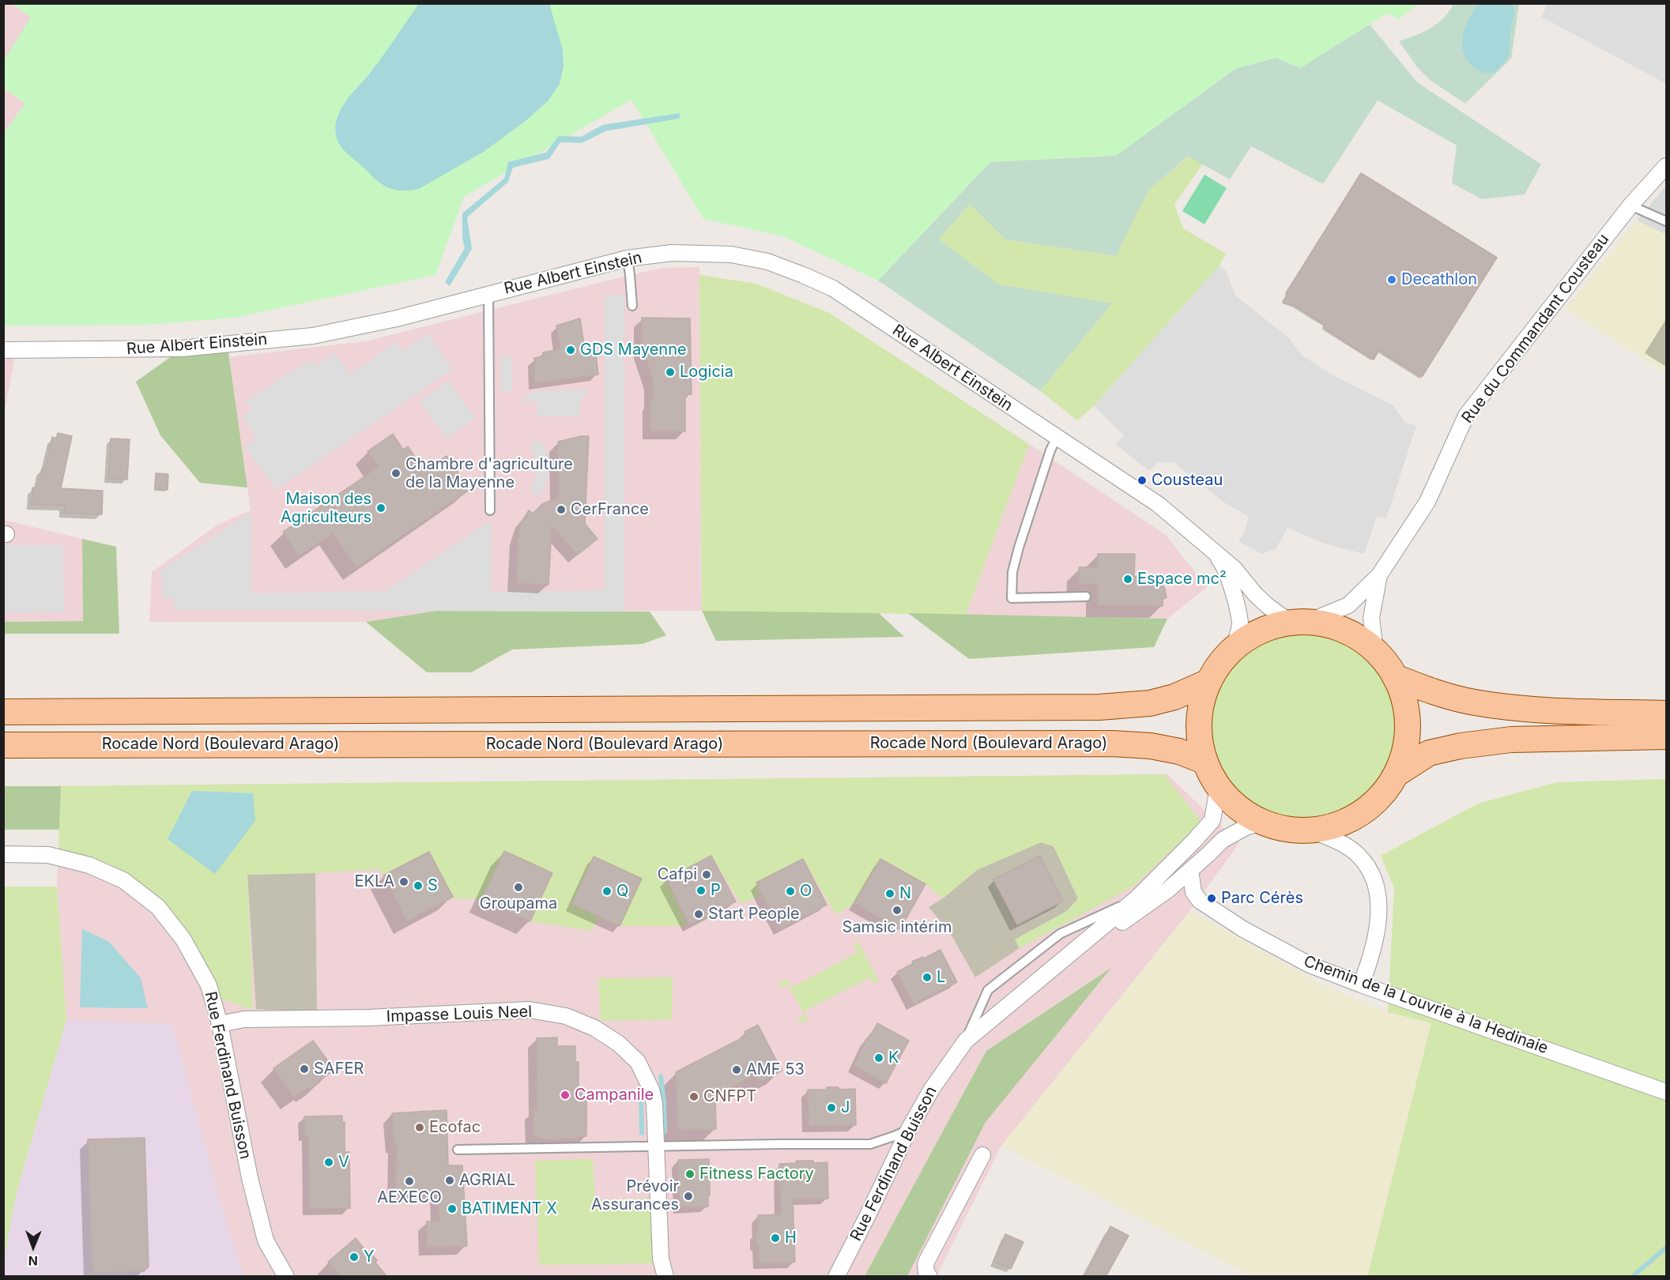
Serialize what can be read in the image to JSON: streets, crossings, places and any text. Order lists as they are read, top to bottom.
{
  "streets": {
    "main road": ["Rocade Nord (Boulevard Arago)"],
    "street": [
      "Rue Albert Einstein",
      "Rue du Commandant Cousteau",
      "Chemin de la Louvrie à la Hedinaie",
      "Impasse Louis Neel",
      "Rue Ferdinand Buisson"
    ]
  },
  "crossings": [
    ["Rue Albert Einstein", "Rue du Commandant Cousteau"],
    ["Chemin de la Louvrie à la Hedinaie", "Rue Ferdinand Buisson"],
    ["Impasse Louis Neel", "Rue Ferdinand Buisson"]
  ],
  "places": [
    "Decathlon",
    "GDS Mayenne",
    "Logicia",
    "Chambre d'agriculture de la Mayenne",
    "Cousteau",
    "Maison des Agriculteurs",
    "CerFrance",
    "Espace mc²",
    "Cafpi",
    "EKLA",
    "S",
    "Groupama",
    "P",
    "Q",
    "O",
    "N",
    "Parc Cérès",
    "Samsic intérim",
    "Start People",
    "L",
    "K",
    "SAFER",
    "AMF 53",
    "Campanile",
    "CNFPT",
    "J",
    "Ecofac",
    "V",
    "Fitness Factory",
    "AGRIAL",
    "AEXECO",
    "Prévoir Assurances",
    "BATIMENT X",
    "H",
    "Y"
  ],
  "north": "bottom"
}
